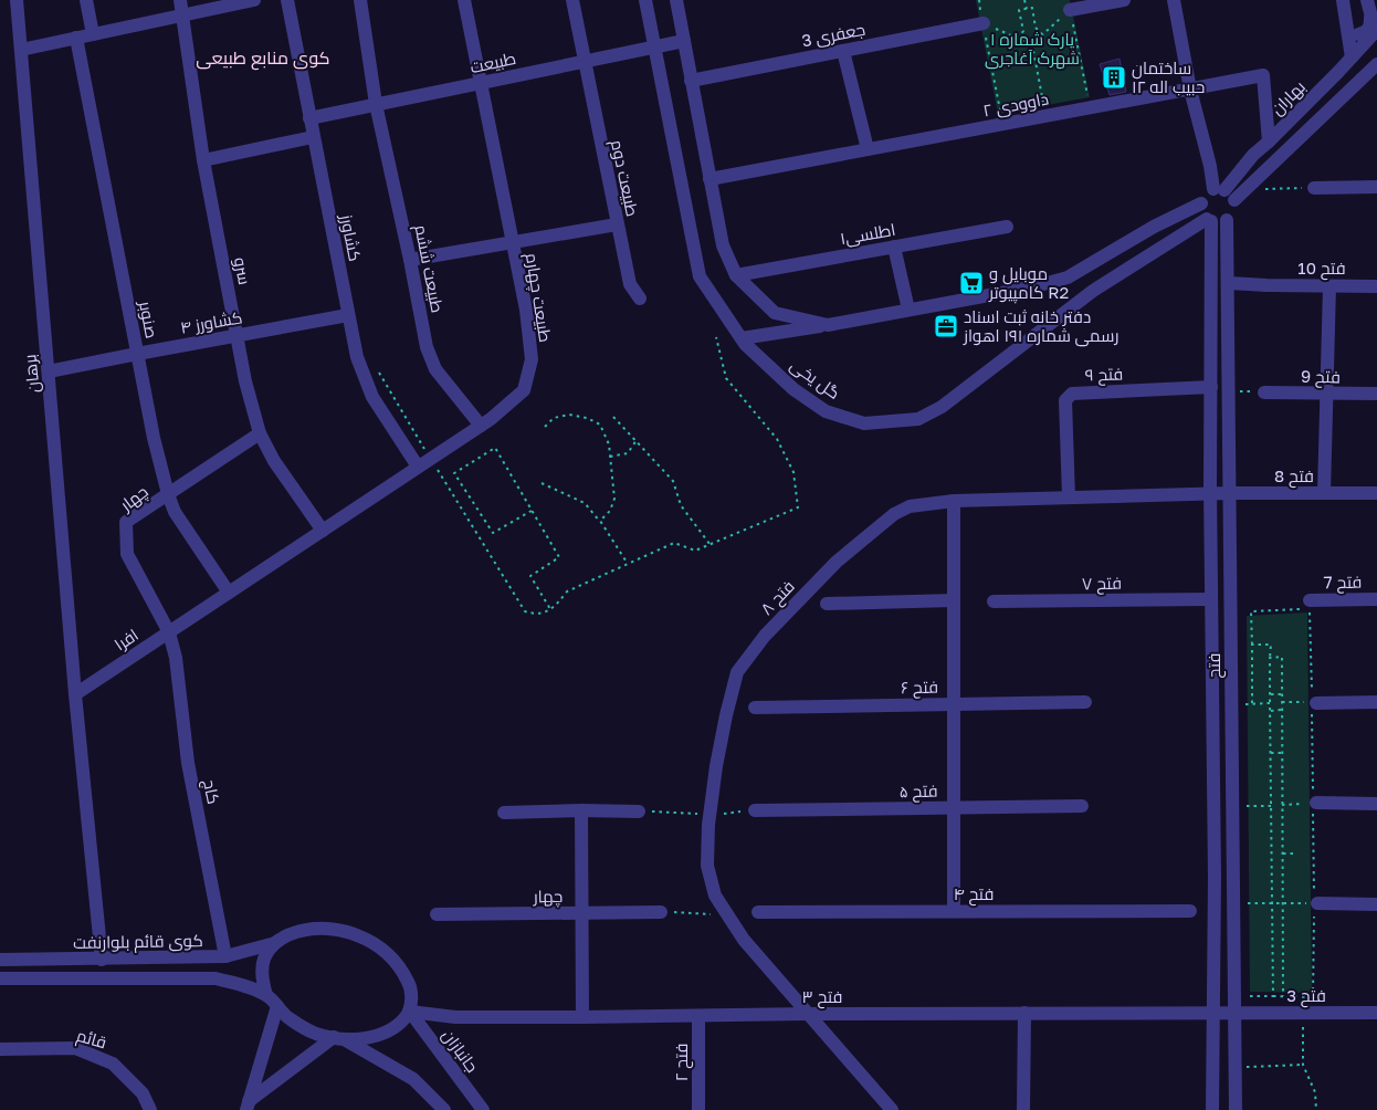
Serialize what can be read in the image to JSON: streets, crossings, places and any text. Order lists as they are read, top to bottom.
{
  "streets": {
    "street": [
      "3 جعفری",
      "طبیعت",
      "بهاران",
      "داوودی ۲",
      "طبیعت دوم",
      "اطلسی۱",
      "کشاورز",
      "فتح 10",
      "طبیعت ششم",
      "سرو",
      "طبیعت چهارم",
      "صنوبر",
      "کشاورز ۴",
      "برهان",
      "فتح ۹",
      "فتح 9",
      "گل یخی",
      "فتح 8",
      "چهار",
      "فتح 7",
      "فتح ۷",
      "فتح ۸",
      "افرا",
      "فتح",
      "فتح ۶",
      "فتح ۵",
      "کاج",
      "فتح ۴",
      "کوی قائم بلوارنفت",
      "فتح 3",
      "فتح ۳",
      "قائم",
      "جانبازان",
      "فتح ۲"
    ]
  },
  "crossings": [
    ["طبیعت", "طبیعت دوم"],
    ["طبیعت", "کشاورز"],
    ["طبیعت", "طبیعت ششم"],
    ["طبیعت", "طبیعت چهارم"],
    ["طبیعت", "گل یخی"],
    ["بهاران", "داوودی ۲"],
    ["بهاران", "گل یخی"],
    ["بهاران", "فتح"],
    ["کشاورز", "طبیعت چهارم"],
    ["کشاورز", "کشاورز ۴"],
    ["کشاورز", "افرا"],
    ["فتح 10", "فتح"],
    ["طبیعت ششم", "طبیعت چهارم"],
    ["سرو", "کشاورز ۴"],
    ["سرو", "چهار"],
    ["سرو", "افرا"],
    ["طبیعت چهارم", "افرا"],
    ["صنوبر", "کشاورز ۴"],
    ["صنوبر", "چهار"],
    ["صنوبر", "افرا"],
    ["کشاورز ۴", "برهان"],
    ["برهان", "افرا"],
    ["فتح ۹", "فتح ۸"],
    ["فتح ۹", "فتح"],
    ["گل یخی", "فتح"],
    ["فتح 8", "فتح ۸"],
    ["فتح 8", "فتح"],
    ["چهار", "افرا"],
    ["چهار", "کاج"],
    ["فتح ۷", "فتح"],
    ["فتح ۸", "فتح"],
    ["فتح ۸", "فتح ۳"],
    ["افرا", "کاج"],
    ["فتح", "فتح 3"],
    ["فتح", "فتح ۳"],
    ["کاج", "کوی قائم بلوارنفت"],
    ["کوی قائم بلوارنفت", "فتح ۳"],
    ["کوی قائم بلوارنفت", "جانبازان"],
    ["فتح 3", "فتح ۳"],
    ["فتح ۳", "جانبازان"],
    ["فتح ۳", "فتح ۲"]
  ],
  "districts": ["کوی منابع طبیعی"],
  "parks": ["پارک شماره ۱ شهرک آغاجری"],
  "places": {
    "building": ["ساختمان حبیب اله ۱۲"],
    "supermarket": ["موبایل و کامپیوتر R2"],
    "office": ["دفتر خانه ثبت اسناد رسمی شماره ۱۹۱ اهواز"]
  }
}
